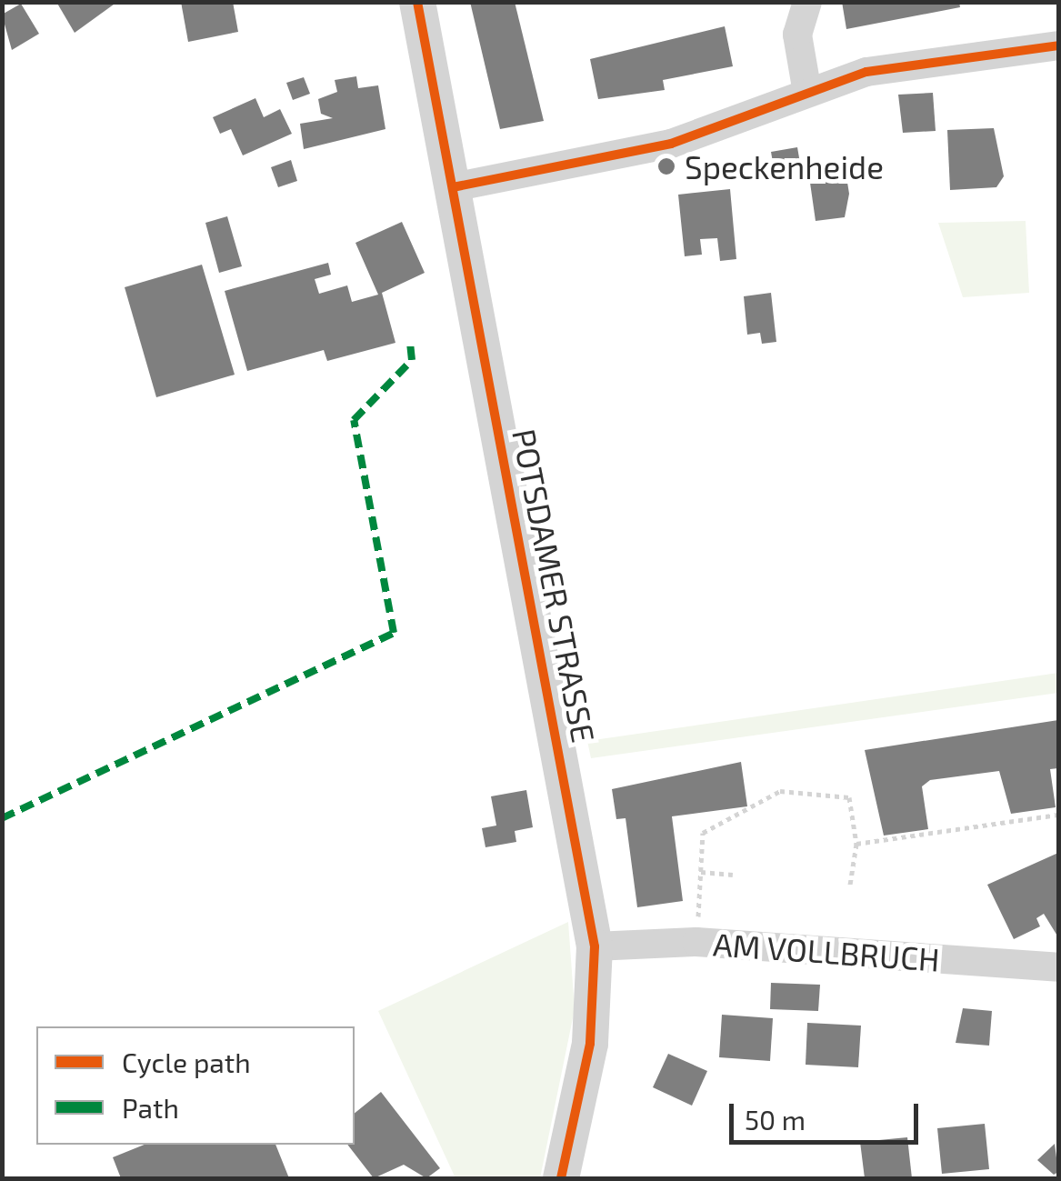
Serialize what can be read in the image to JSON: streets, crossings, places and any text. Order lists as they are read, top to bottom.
{
  "streets": {
    "street": ["POTSDAMER STRASSE", "AM VOLLBRUCH"]
  },
  "crossings": [
    ["POTSDAMER STRASSE", "AM VOLLBRUCH"]
  ],
  "places": ["Speckenheide"],
  "legend": ["Cycle path", "Path"],
  "scale_bar": "50 m"
}
